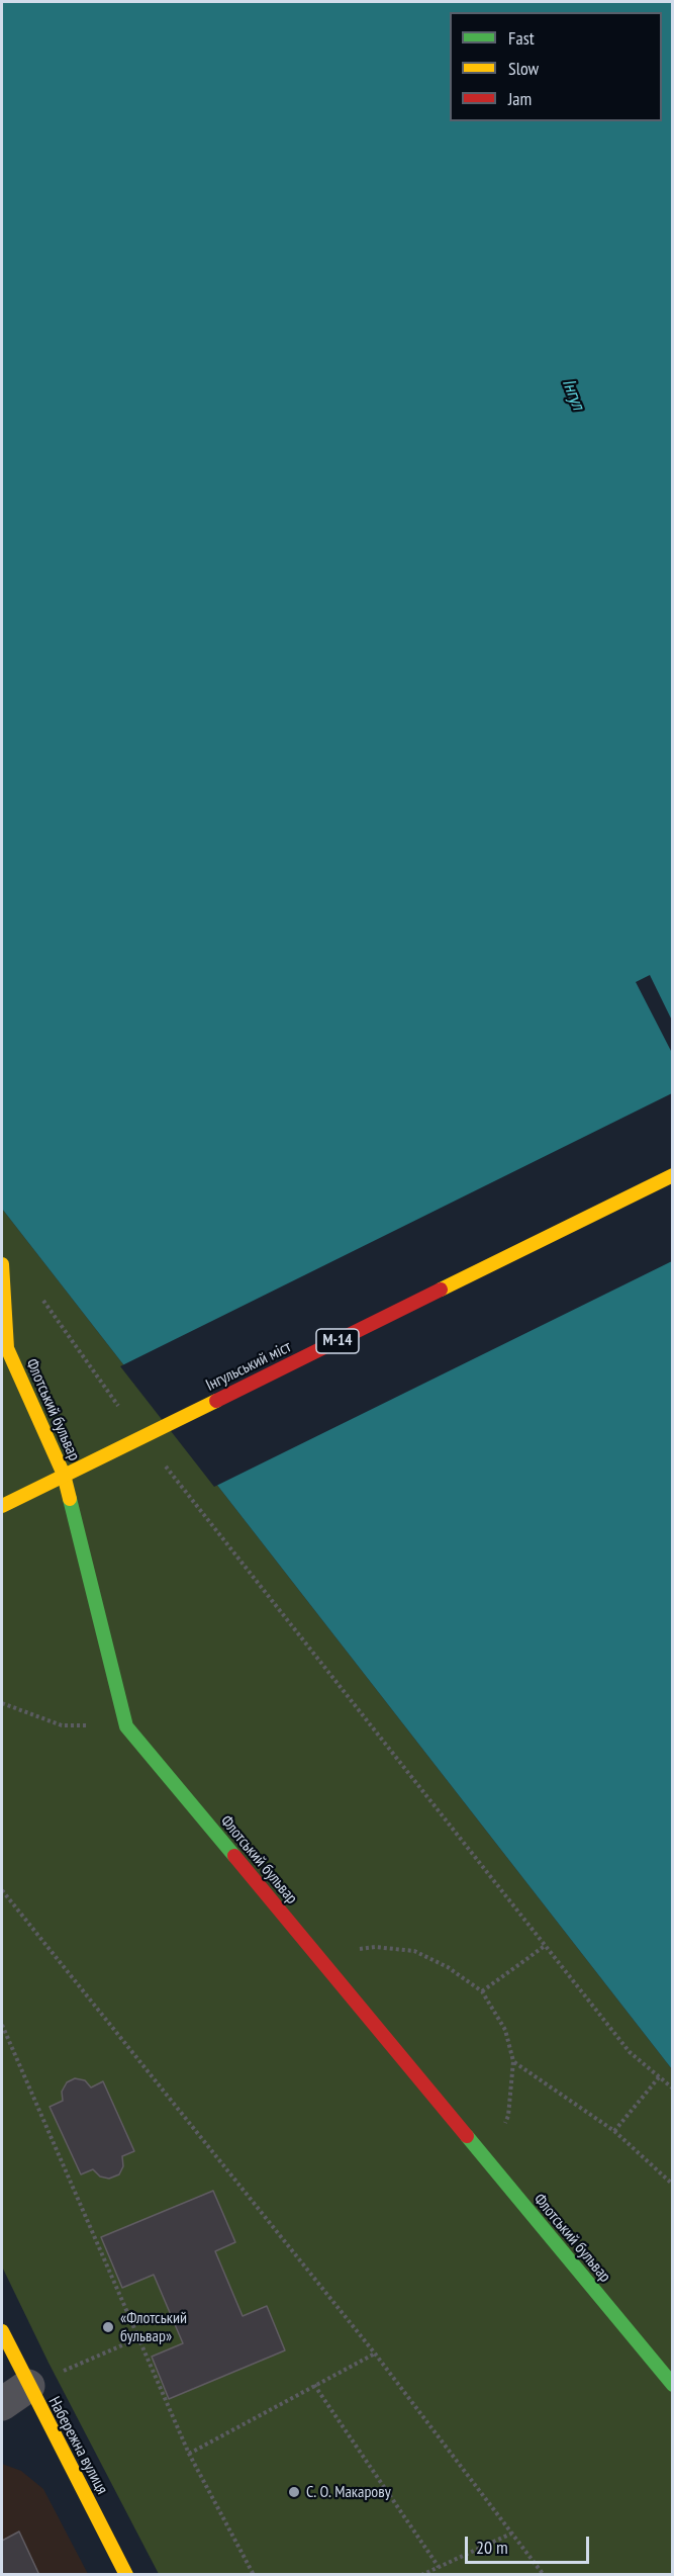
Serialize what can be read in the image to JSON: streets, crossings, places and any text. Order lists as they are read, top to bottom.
{
  "streets": {
    "main road": [
      "М-14",
      "Інгульський міст",
      "Флотський бульвар",
      "Набережна вулиця"
    ]
  },
  "water": ["Інгул"],
  "places": ["«Флотський бульвар»", "С. О. Макарову"],
  "legend": ["Fast", "Slow", "Jam"],
  "scale_bar": "20 m"
}
